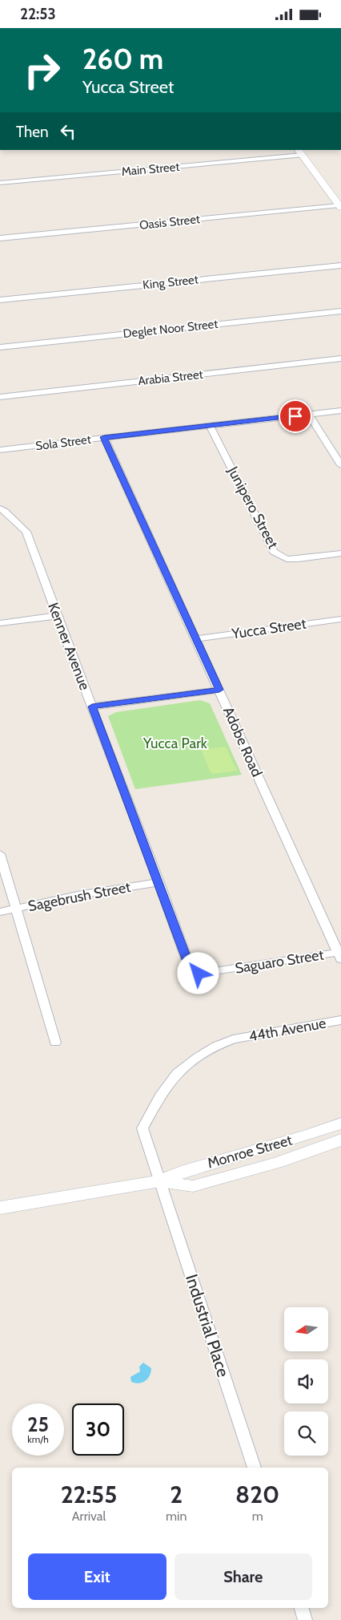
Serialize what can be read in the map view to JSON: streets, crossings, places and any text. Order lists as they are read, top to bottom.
{
  "streets": {
    "main road": ["Monroe Street"],
    "street": [
      "Main Street",
      "Oasis Street",
      "King Street",
      "Deglet Noor Street",
      "Arabia Street",
      "Sola Street",
      "Junipero Street",
      "Yucca Street",
      "Kenner Avenue",
      "Adobe Road",
      "Sagebrush Street",
      "Saguaro Street",
      "44th Avenue",
      "Industrial Place"
    ]
  },
  "crossings": [
    ["Sola Street", "Junipero Street"],
    ["Sola Street", "Adobe Road"],
    ["Yucca Street", "Adobe Road"],
    ["Kenner Avenue", "Sagebrush Street"],
    ["Kenner Avenue", "Saguaro Street"],
    ["Adobe Road", "Saguaro Street"],
    ["44th Avenue", "Monroe Street"],
    ["44th Avenue", "Industrial Place"],
    ["Monroe Street", "Industrial Place"]
  ],
  "parks": ["Yucca Park"],
  "north": "left",
  "page": {
    "status": "22:53",
    "turn": ["260 m", "Yucca Street"],
    "then": "Then",
    "speed": "25 km/h",
    "limit": "30",
    "eta": [
      "22:55",
      "Arrival",
      "2",
      "min",
      "820",
      "m"
    ],
    "buttons": ["Exit", "Share"]
  }
}
